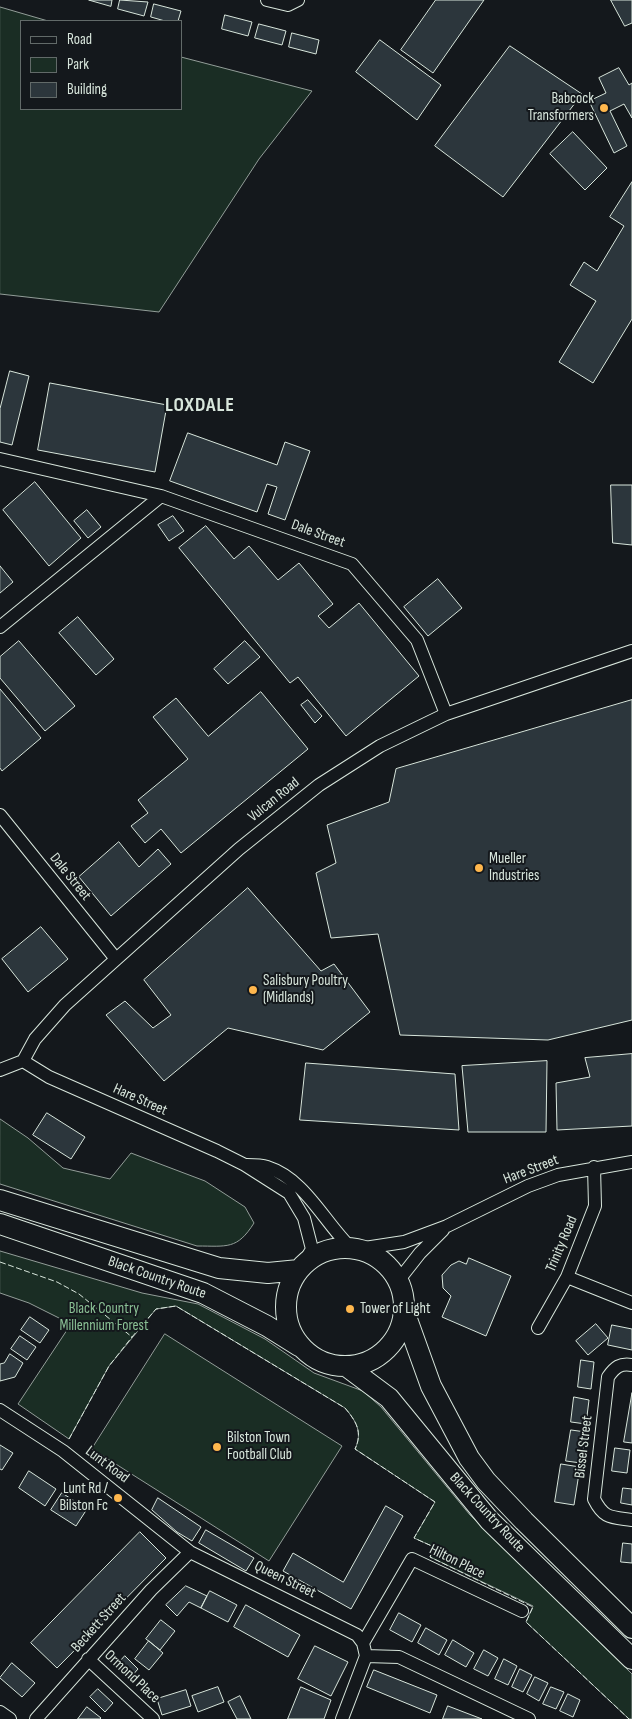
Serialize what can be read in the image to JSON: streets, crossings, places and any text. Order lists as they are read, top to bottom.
{
  "streets": {
    "highway": ["Black Country Route"],
    "street": [
      "Dale Street",
      "Vulcan Road",
      "Hare Street",
      "Trinity Road",
      "Bissel Street",
      "Lunt Road",
      "Hilton Place",
      "Queen Street",
      "Beckett Street",
      "Ormond Place"
    ]
  },
  "crossings": [
    ["Dale Street", "Vulcan Road"],
    ["Vulcan Road", "Hare Street"],
    ["Hare Street", "Trinity Road"],
    ["Hare Street", "Black Country Route"],
    ["Lunt Road", "Queen Street"],
    ["Lunt Road", "Beckett Street"],
    ["Hilton Place", "Queen Street"],
    ["Queen Street", "Beckett Street"],
    ["Beckett Street", "Ormond Place"]
  ],
  "districts": ["LOXDALE"],
  "parks": ["Black Country Millennium Forest"],
  "places": [
    "Babcock Transformers",
    "Mueller Industries",
    "Salisbury Poultry (Midlands)",
    "Tower of Light",
    "Bilston Town Football Club",
    "Lunt Rd / Bilston Fc"
  ],
  "legend": ["Road", "Park", "Building"]
}
